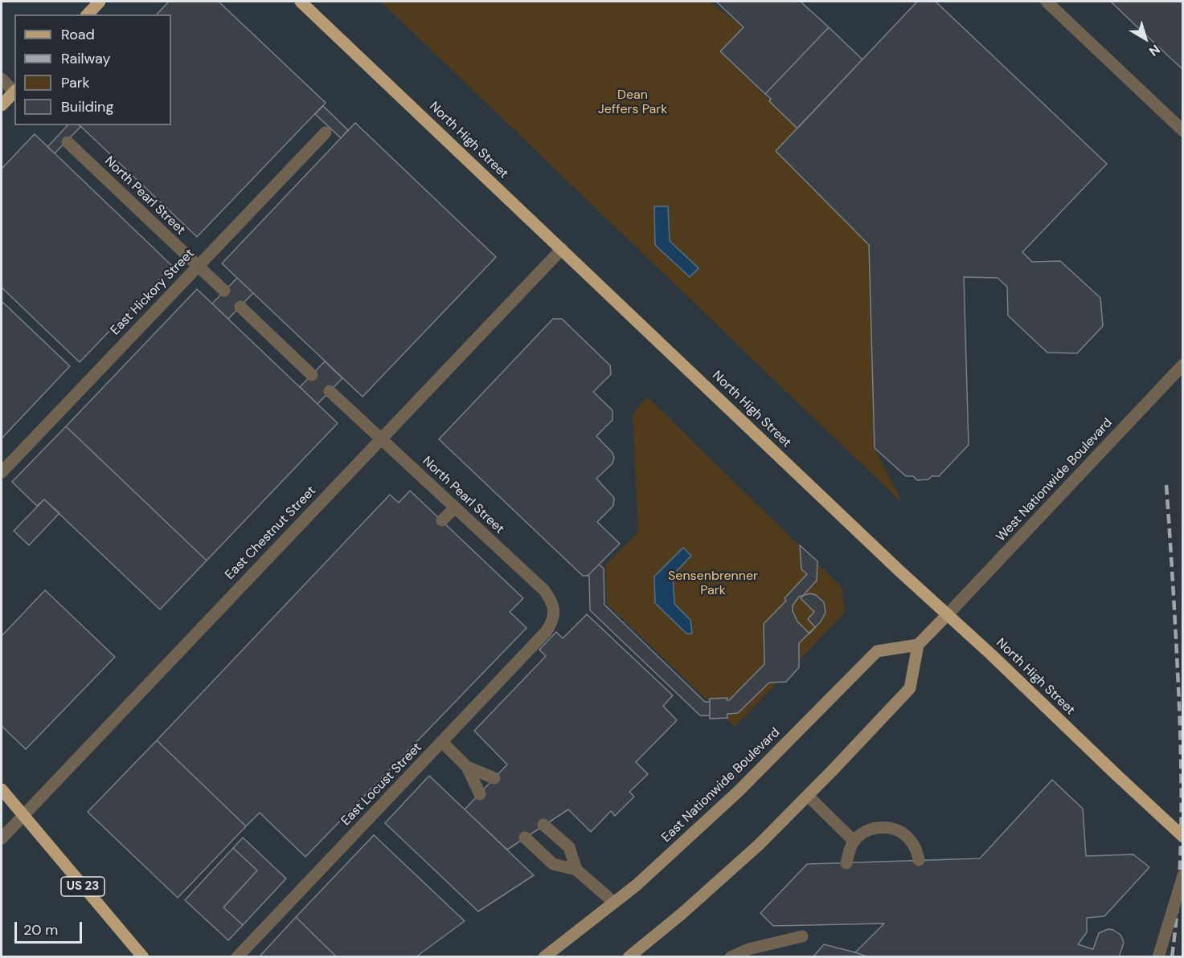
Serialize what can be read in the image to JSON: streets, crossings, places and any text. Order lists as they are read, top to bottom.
{
  "streets": {
    "main road": ["North High Street", "East Nationwide Boulevard", "US 23"],
    "street": [
      "North Pearl Street",
      "East Hickory Street",
      "West Nationwide Boulevard",
      "East Chestnut Street",
      "East Locust Street"
    ]
  },
  "crossings": [
    ["North High Street", "West Nationwide Boulevard"],
    ["North High Street", "East Chestnut Street"],
    ["North Pearl Street", "East Hickory Street"],
    ["North Pearl Street", "East Chestnut Street"],
    ["North Pearl Street", "East Locust Street"],
    ["East Chestnut Street", "US 23"]
  ],
  "parks": ["Dean Jeffers Park", "Sensenbrenner Park"],
  "legend": [
    "Road",
    "Railway",
    "Park",
    "Building"
  ],
  "scale_bar": "20 m",
  "north": "bottom right"
}
